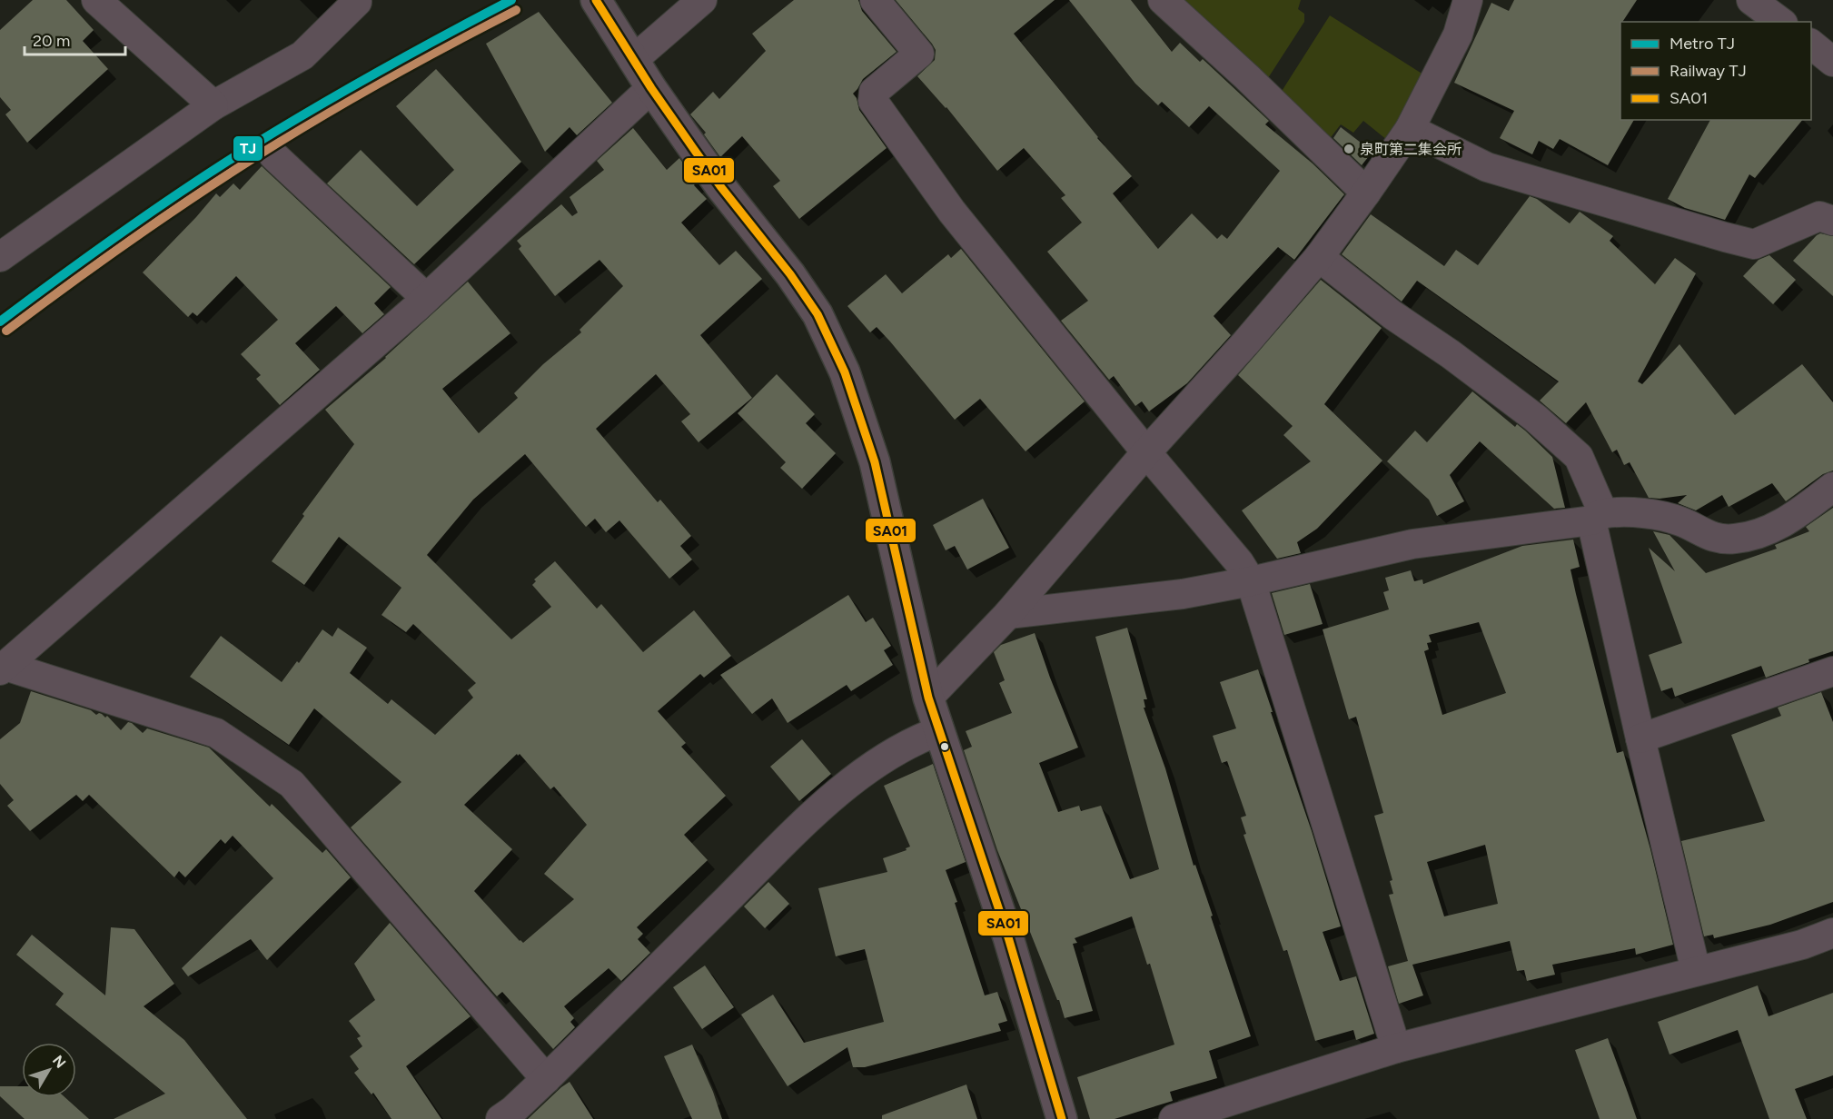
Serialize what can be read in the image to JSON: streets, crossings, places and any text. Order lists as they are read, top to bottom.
{
  "places": ["泉町第二集会所"],
  "lines": ["metro line TJ", "transit line SA01", "rail line TJ"],
  "legend": ["Metro TJ", "Railway TJ", "SA01"],
  "scale_bar": "20 m",
  "north": "top right"
}
